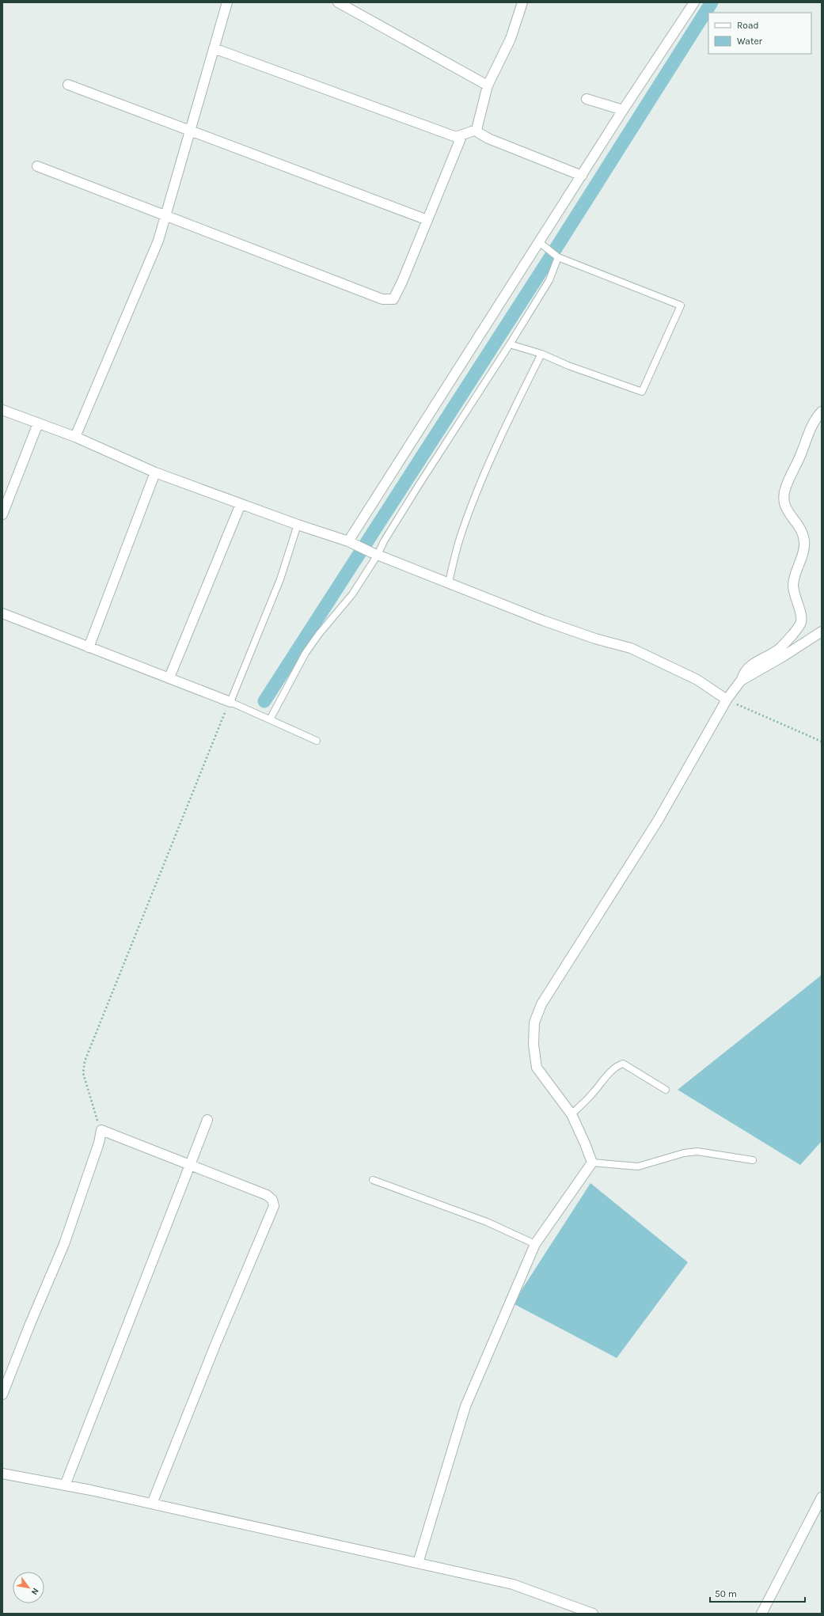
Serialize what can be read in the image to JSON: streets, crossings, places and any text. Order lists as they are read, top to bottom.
{
  "legend": ["Road", "Water"],
  "scale_bar": "50 m",
  "north": "bottom right"
}
